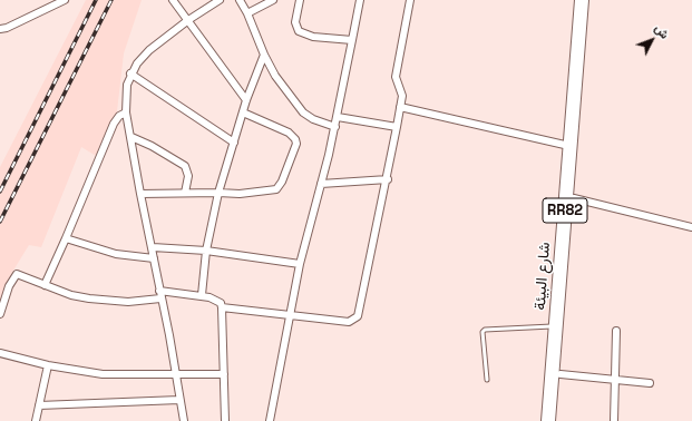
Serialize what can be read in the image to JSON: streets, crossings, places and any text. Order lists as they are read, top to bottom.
{
  "streets": {
    "highway": ["RR82", "شارع البيئة"]
  },
  "north": "top right"
}
